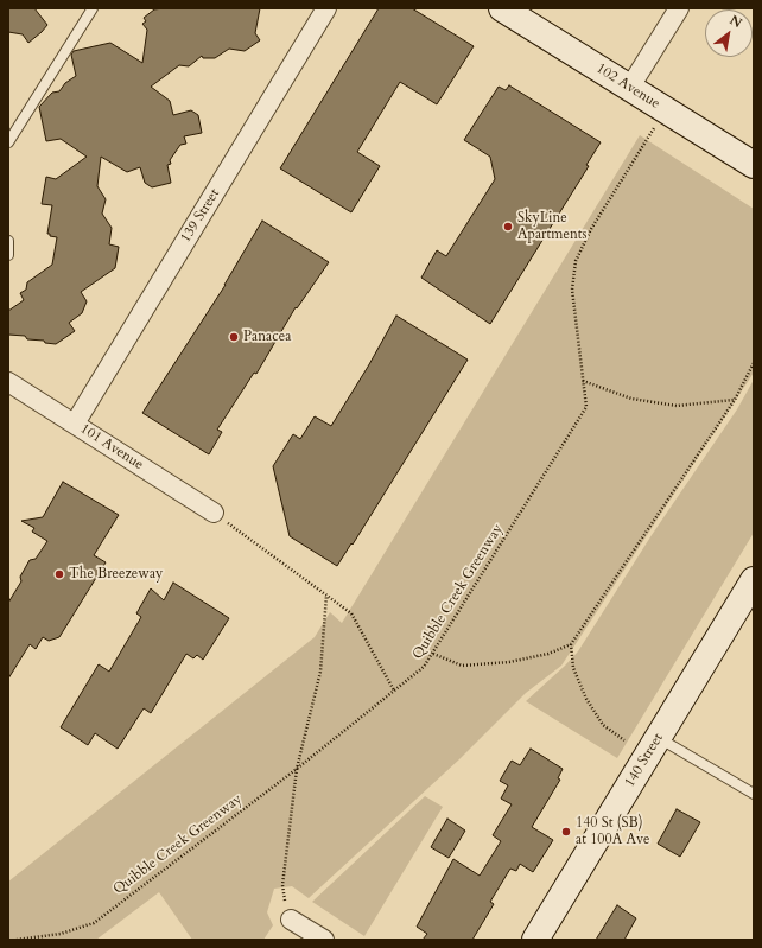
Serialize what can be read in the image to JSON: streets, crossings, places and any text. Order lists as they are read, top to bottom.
{
  "streets": {
    "main road": ["102 Avenue", "140 Street"],
    "street": ["139 Street", "101 Avenue"],
    "path": ["Quibble Creek Greenway"]
  },
  "crossings": [
    ["102 Avenue", "Quibble Creek Greenway"],
    ["139 Street", "101 Avenue"]
  ],
  "places": [
    "SkyLine Apartments",
    "Panacea",
    "The Breezeway",
    "140 St (SB) at 100A Ave"
  ],
  "north": "top right"
}
